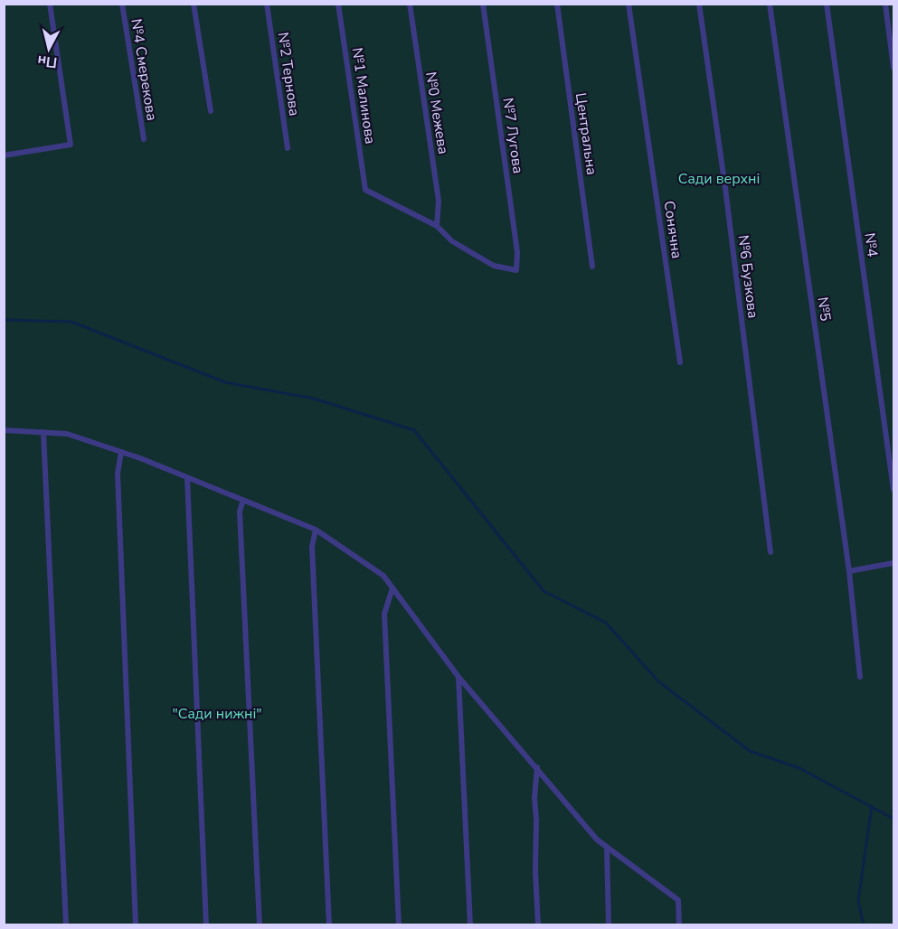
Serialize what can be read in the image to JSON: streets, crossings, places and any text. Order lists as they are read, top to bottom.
{
  "streets": {
    "lane": [
      "№4 Смерекова",
      "№2 Тернова",
      "№1 Малинова",
      "№0 Межева",
      "Центральна",
      "№7 Лугова",
      "Сонячна",
      "№4",
      "№6 Бузкова",
      "№5"
    ]
  },
  "crossings": [
    ["№1 Малинова", "№0 Межева"],
    ["№1 Малинова", "№7 Лугова"],
    ["№0 Межева", "№7 Лугова"]
  ],
  "parks": ["Сади верхні", "\"Сади нижні\""],
  "north": "bottom"
}
